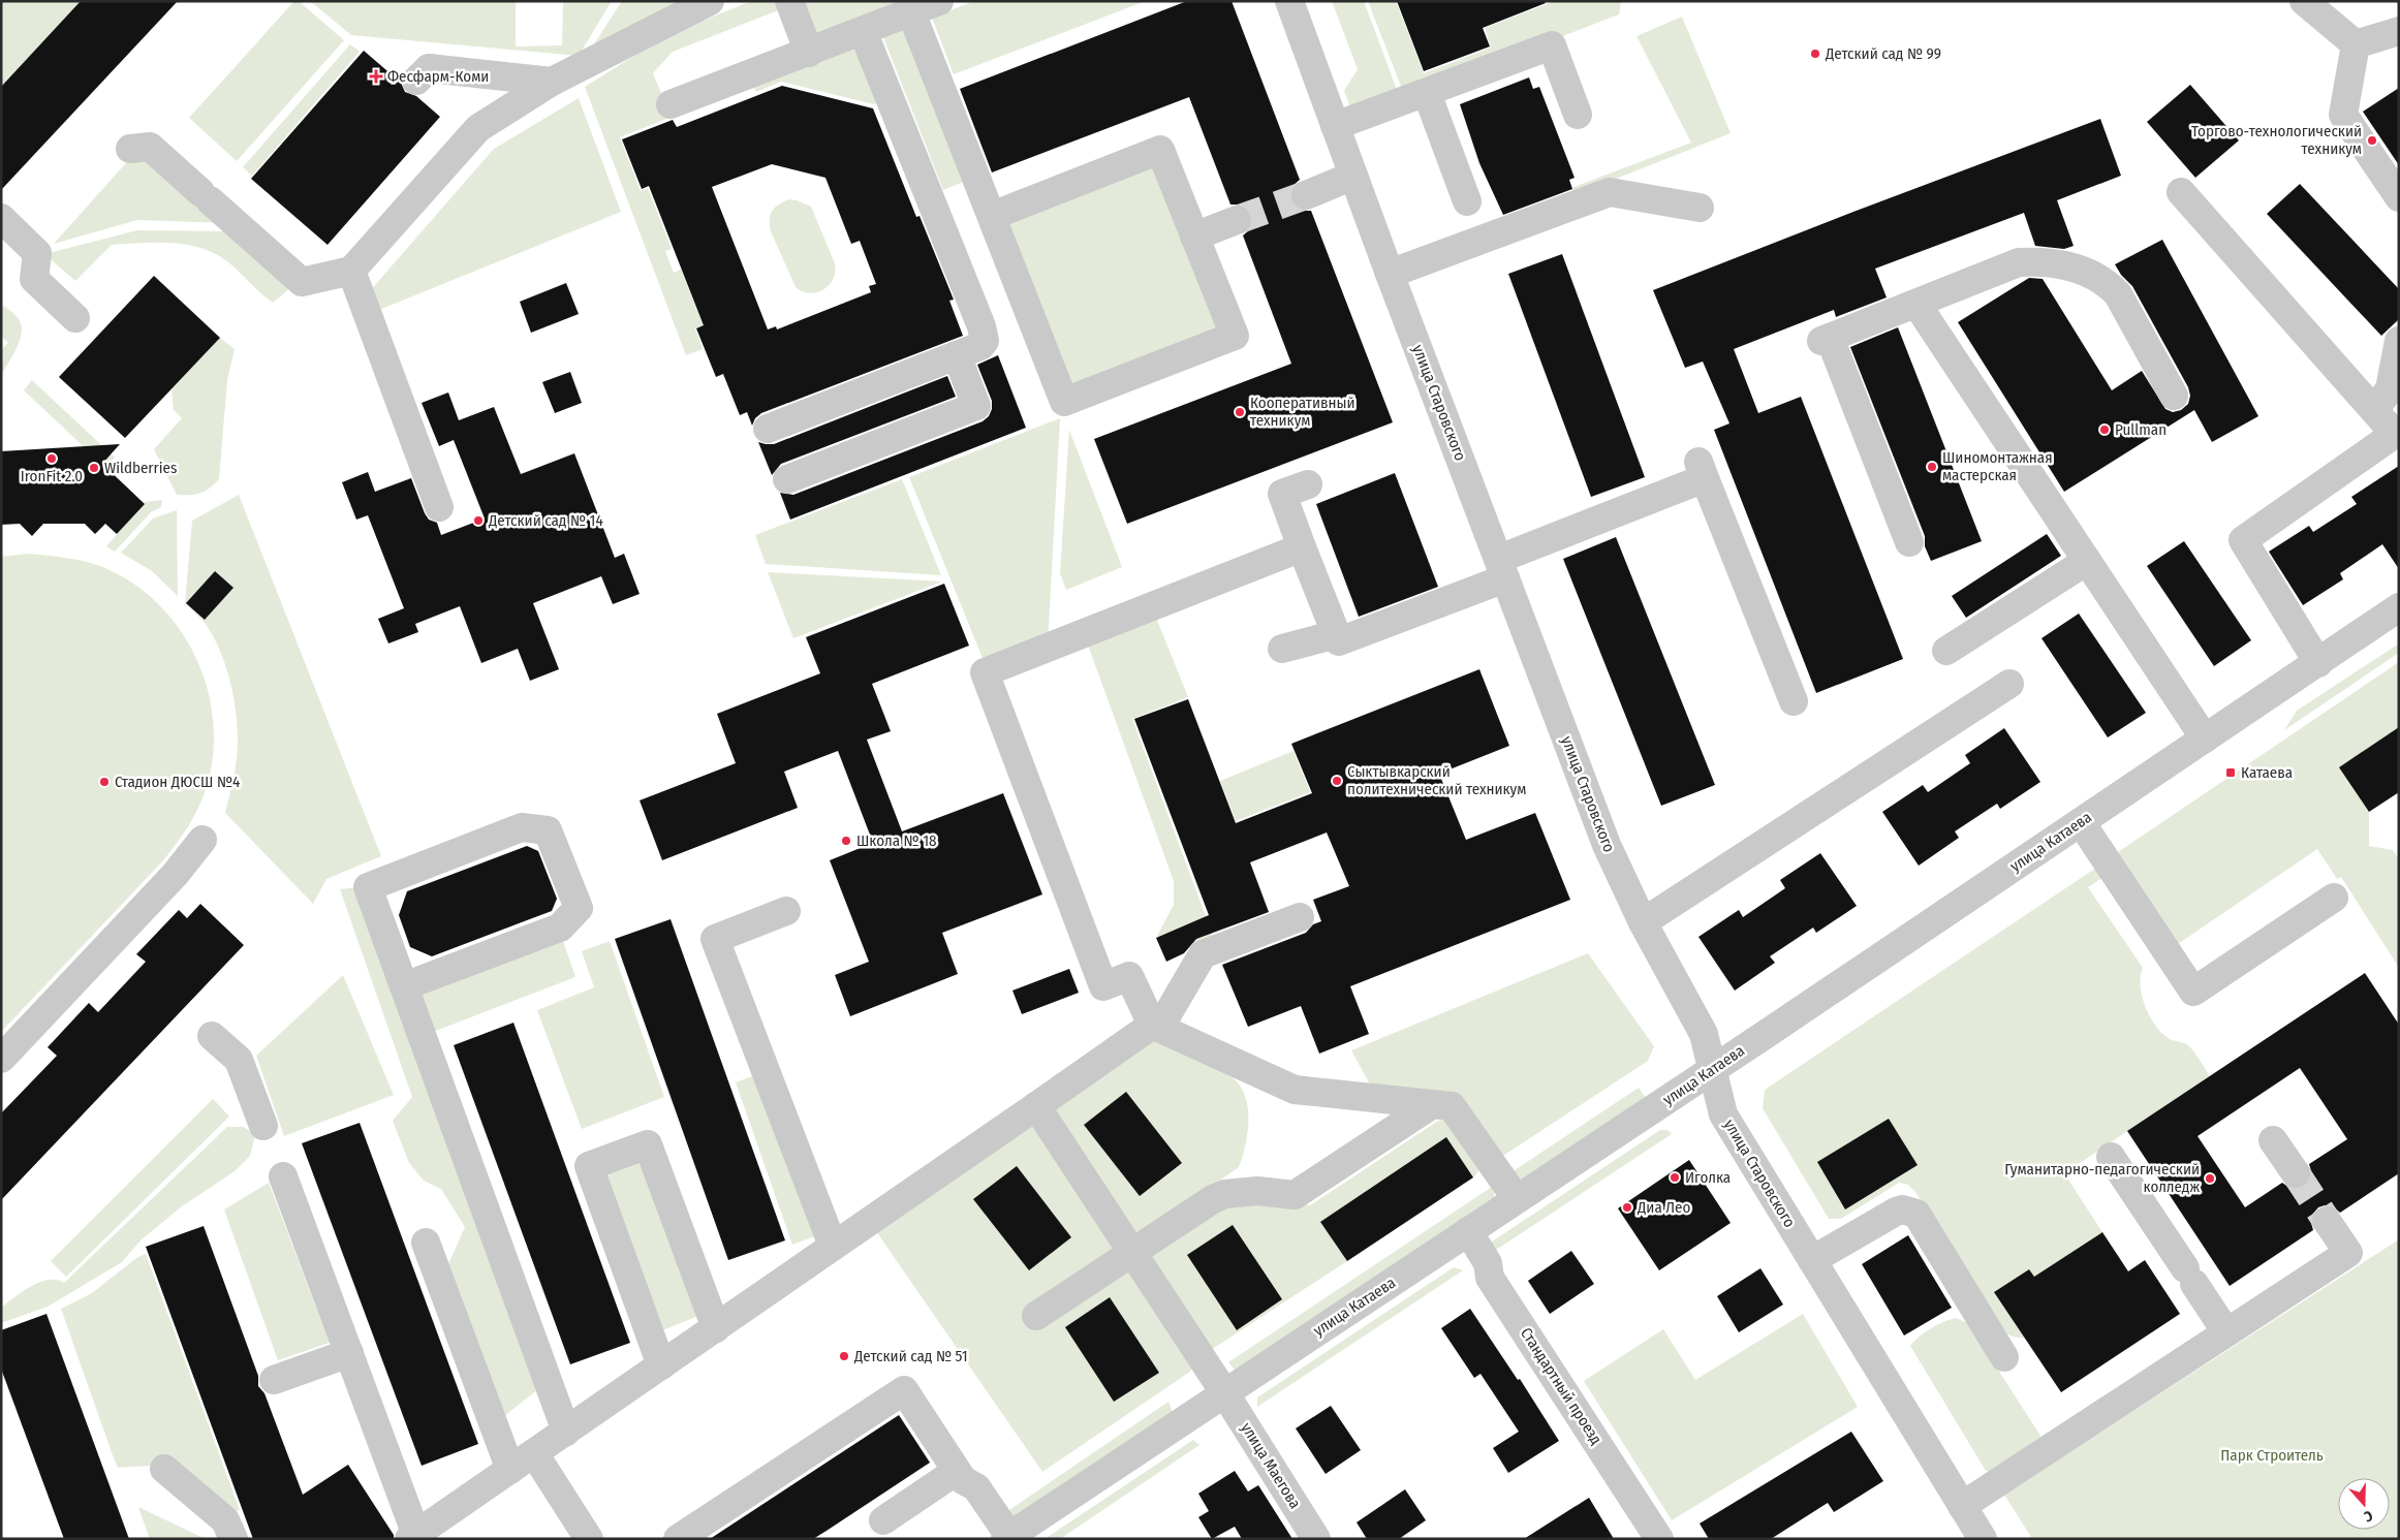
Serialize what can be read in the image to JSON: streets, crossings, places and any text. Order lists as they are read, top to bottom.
{
  "streets": {
    "street": [
      "улица Старовского",
      "улица Катаева",
      "Стандартный проезд",
      "улица Маегова"
    ]
  },
  "crossings": [
    ["улица Старовского", "улица Катаева"],
    ["улица Катаева", "Стандартный проезд"],
    ["улица Катаева", "улица Маегова"]
  ],
  "parks": ["Парк Строитель"],
  "places": {
    "other": [
      "Детский сад № 99",
      "Торгово-технологический техникум",
      "Кооперативный техникум",
      "Pullman",
      "IronFit 2.0",
      "Шиномонтажная мастерская",
      "Wildberries",
      "Детский сад № 14",
      "Сыктывкарский политехнический техникум",
      "Стадион ДЮСШ №4",
      "Школа № 18",
      "Иголка",
      "Гуманитарно-педагогический колледж",
      "Диа Лео",
      "Детский сад № 51"
    ],
    "health": ["Фесфарм-Коми"],
    "transit": ["Катаева"]
  },
  "north": "bottom"
}
